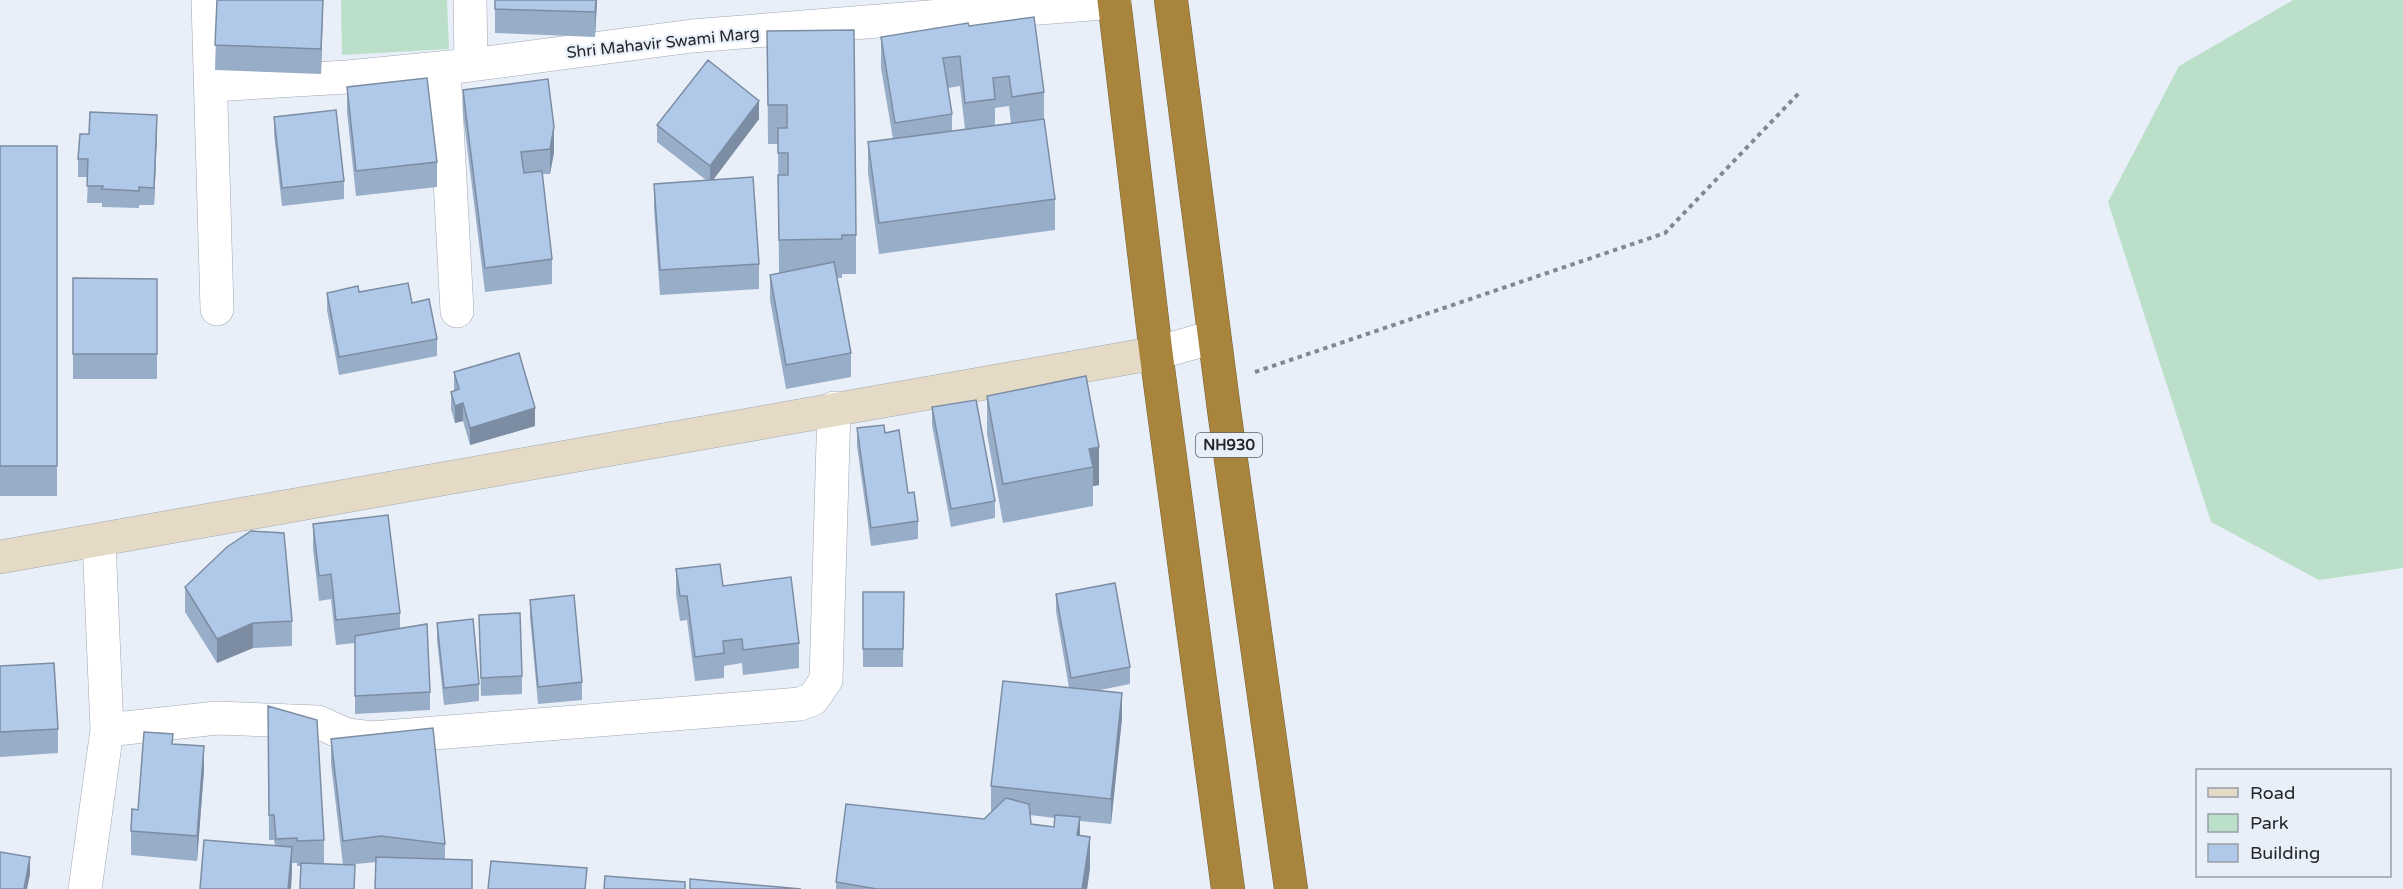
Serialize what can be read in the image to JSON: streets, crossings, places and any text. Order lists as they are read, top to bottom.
{
  "streets": {
    "highway": ["NH930"],
    "street": ["Shri Mahavir Swami Marg"]
  },
  "legend": ["Road", "Park", "Building"]
}
